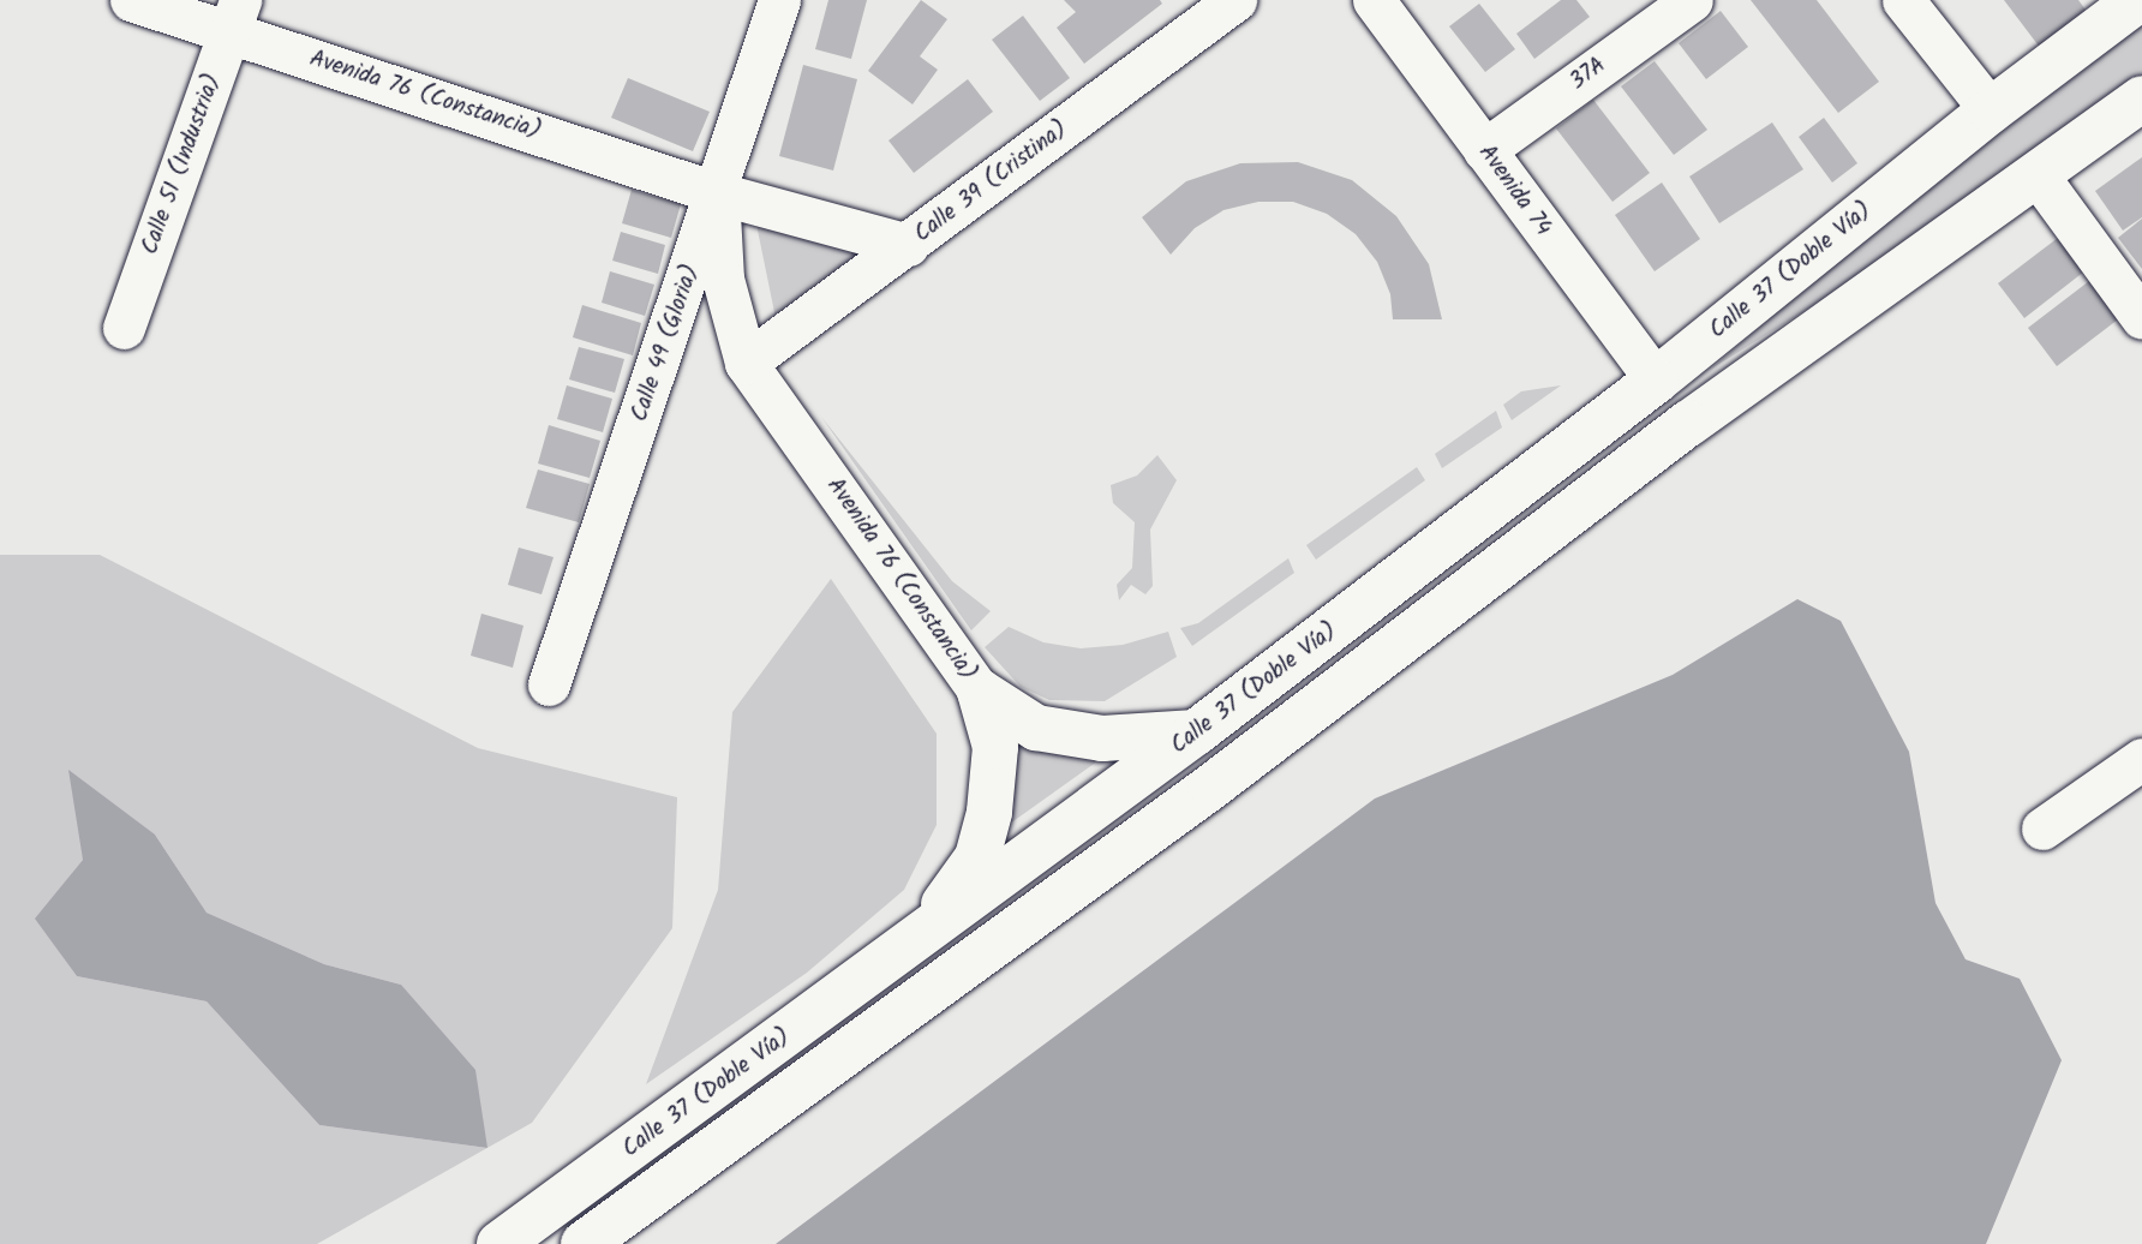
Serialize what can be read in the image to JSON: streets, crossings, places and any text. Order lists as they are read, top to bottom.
{
  "streets": {
    "main road": ["Calle 37 (Doble Vía)"],
    "street": [
      "37A",
      "Avenida 76 (Constancia)",
      "Calle 51 (Industria)",
      "Calle 39 (Cristina)",
      "Avenida 74",
      "Calle 49 (Gloria)"
    ]
  },
  "crossings": [
    ["37A", "Avenida 74"],
    ["Avenida 76 (Constancia)", "Calle 51 (Industria)"],
    ["Avenida 76 (Constancia)", "Calle 39 (Cristina)"],
    ["Avenida 76 (Constancia)", "Calle 49 (Gloria)"],
    ["Avenida 74", "Calle 37 (Doble Vía)"]
  ]
}
